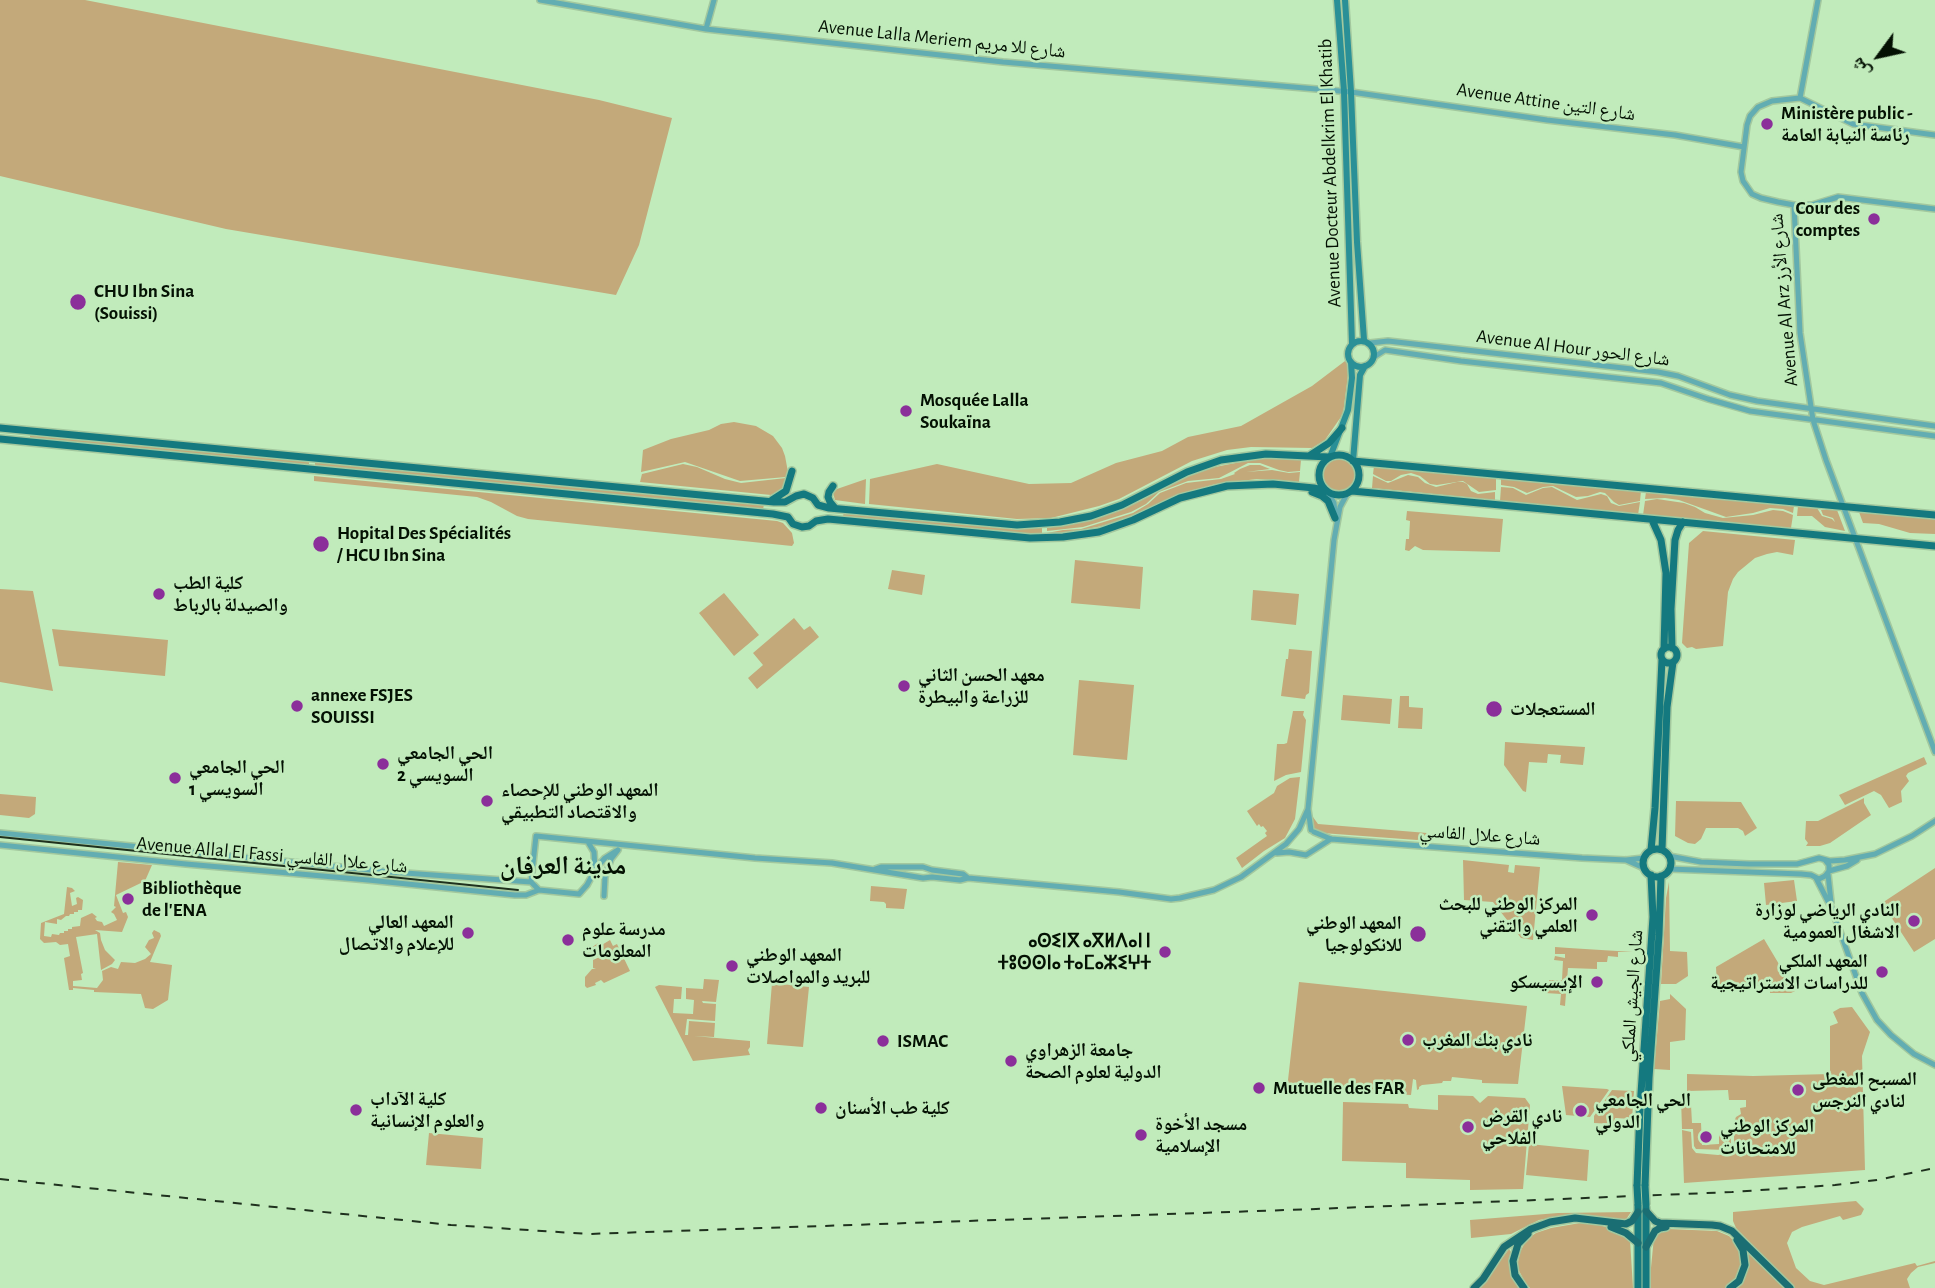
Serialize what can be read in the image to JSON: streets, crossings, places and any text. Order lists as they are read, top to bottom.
{
  "streets": {
    "main road": ["Avenue Docteur Abdelkrim El Khatib", "شارع الجيش الملكي"],
    "street": [
      "Avenue Lalla Meriem شارع للا مريم",
      "Avenue Attine شارع التين",
      "Avenue Al Arz شارع الأرز",
      "Avenue Al Hour شارع الحور",
      "شارع علال الفاسي",
      "Avenue Allal El Fassi شارع علال الفاسي"
    ]
  },
  "crossings": [
    ["Avenue Lalla Meriem شارع للا مريم", "Avenue Attine شارع التين"],
    ["Avenue Lalla Meriem شارع للا مريم", "Avenue Docteur Abdelkrim El Khatib"],
    ["Avenue Attine شارع التين", "Avenue Docteur Abdelkrim El Khatib"],
    ["Avenue Attine شارع التين", "Avenue Al Arz شارع الأرز"],
    ["Avenue Docteur Abdelkrim El Khatib", "Avenue Al Hour شارع الحور"],
    ["Avenue Al Arz شارع الأرز", "Avenue Al Hour شارع الحور"],
    ["شارع علال الفاسي", "شارع الجيش الملكي"]
  ],
  "districts": ["مدينة العرفان"],
  "places": [
    "Ministère public - رئاسة النيابة العامة",
    "Cour des comptes",
    "CHU Ibn Sina (Souissi)",
    "Mosquée Lalla Soukaïna",
    "Hopital Des Spécialités / HCU Ibn Sina",
    "كلية الطب والصيدلة بالرباط",
    "معهد الحسن الثاني للزراعة والبيطرة",
    "annexe FSJES SOUISSI",
    "المستعجلات",
    "الحي الجامعي السويسي 2",
    "الحي الجامعي السويسي 1",
    "المعهد الوطني للإحصاء والاقتصاد التطبيقي",
    "Bibliothèque de l'ENA",
    "المركز الوطني للبحث العلمي والتقني",
    "النادي الرياضي لوزارة الاشغال العمومية",
    "المعهد العالي للإعلام والاتصال",
    "المعهد الوطني للانكولوجيا",
    "مدرسة علوم المعلومات",
    "ⴰⵙⵉⵏⴳ ⴰⴳⵍⴷⴰⵏ ⵏ ⵜⵓⵙⵙⵏⴰ ⵜⴰⵎⴰⵣⵉⵖⵜ",
    "المعهد الوطني للبريد والمواصلات",
    "المعهد الملكي للدراسات الاستراتيجية",
    "اﻹيسيسكو",
    "نادي بنك المغرب",
    "ISMAC",
    "جامعة الزهراوي الدولية لعلوم الصحة",
    "Mutuelle des FAR",
    "المسبح المغطى لنادي النرجس",
    "كلية طب الأسنان",
    "كلية الآداب والعلوم الإنسانية",
    "الحي الجامعي الدولي",
    "نادي القرض الفلاحي",
    "مسجد الأخوة الإسلامية",
    "المركز الوطني للامتحانات"
  ],
  "north": "bottom left"
}
